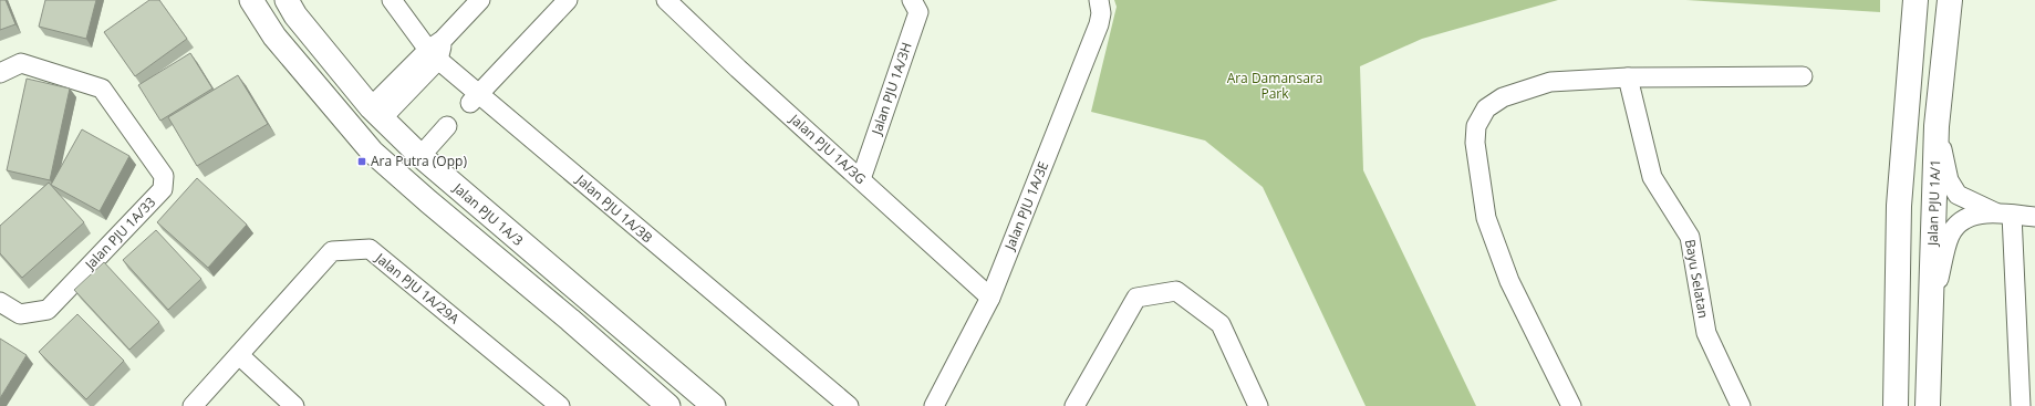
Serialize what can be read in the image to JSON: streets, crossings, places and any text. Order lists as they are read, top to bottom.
{
  "streets": {
    "main road": ["Jalan PJU 1A/1"],
    "street": [
      "Jalan PJU 1A/3H",
      "Jalan PJU 1A/3G",
      "Jalan PJU 1A/3E",
      "Jalan PJU 1A/3B",
      "Jalan PJU 1A/3",
      "Jalan PJU 1A/33",
      "Bayu Selatan",
      "Jalan PJU 1A/29A"
    ]
  },
  "crossings": [
    ["Jalan PJU 1A/3H", "Jalan PJU 1A/3G"],
    ["Jalan PJU 1A/3G", "Jalan PJU 1A/3E"]
  ],
  "parks": ["Ara Damansara Park"],
  "places": {
    "transit": ["Ara Putra (Opp)"]
  }
}
